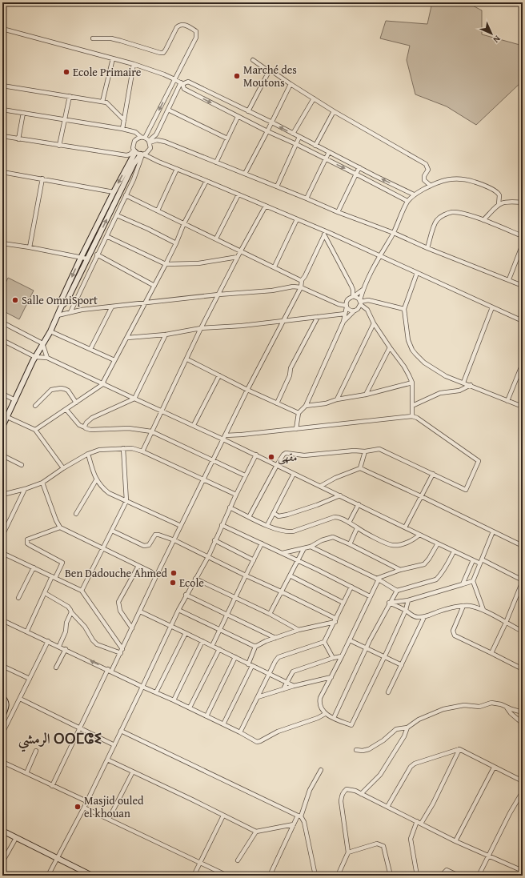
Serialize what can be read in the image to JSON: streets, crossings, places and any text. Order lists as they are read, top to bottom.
{
  "districts": ["الرمشي ⵔⵔⵎⵛⵉ"],
  "places": [
    "Ecole Primaire",
    "Marché des Moutons",
    "Salle OmniSport",
    "مقهى",
    "Ben Dadouche Ahmed",
    "Ecole",
    "Masjid ouled el khouan"
  ],
  "north": "bottom right"
}
